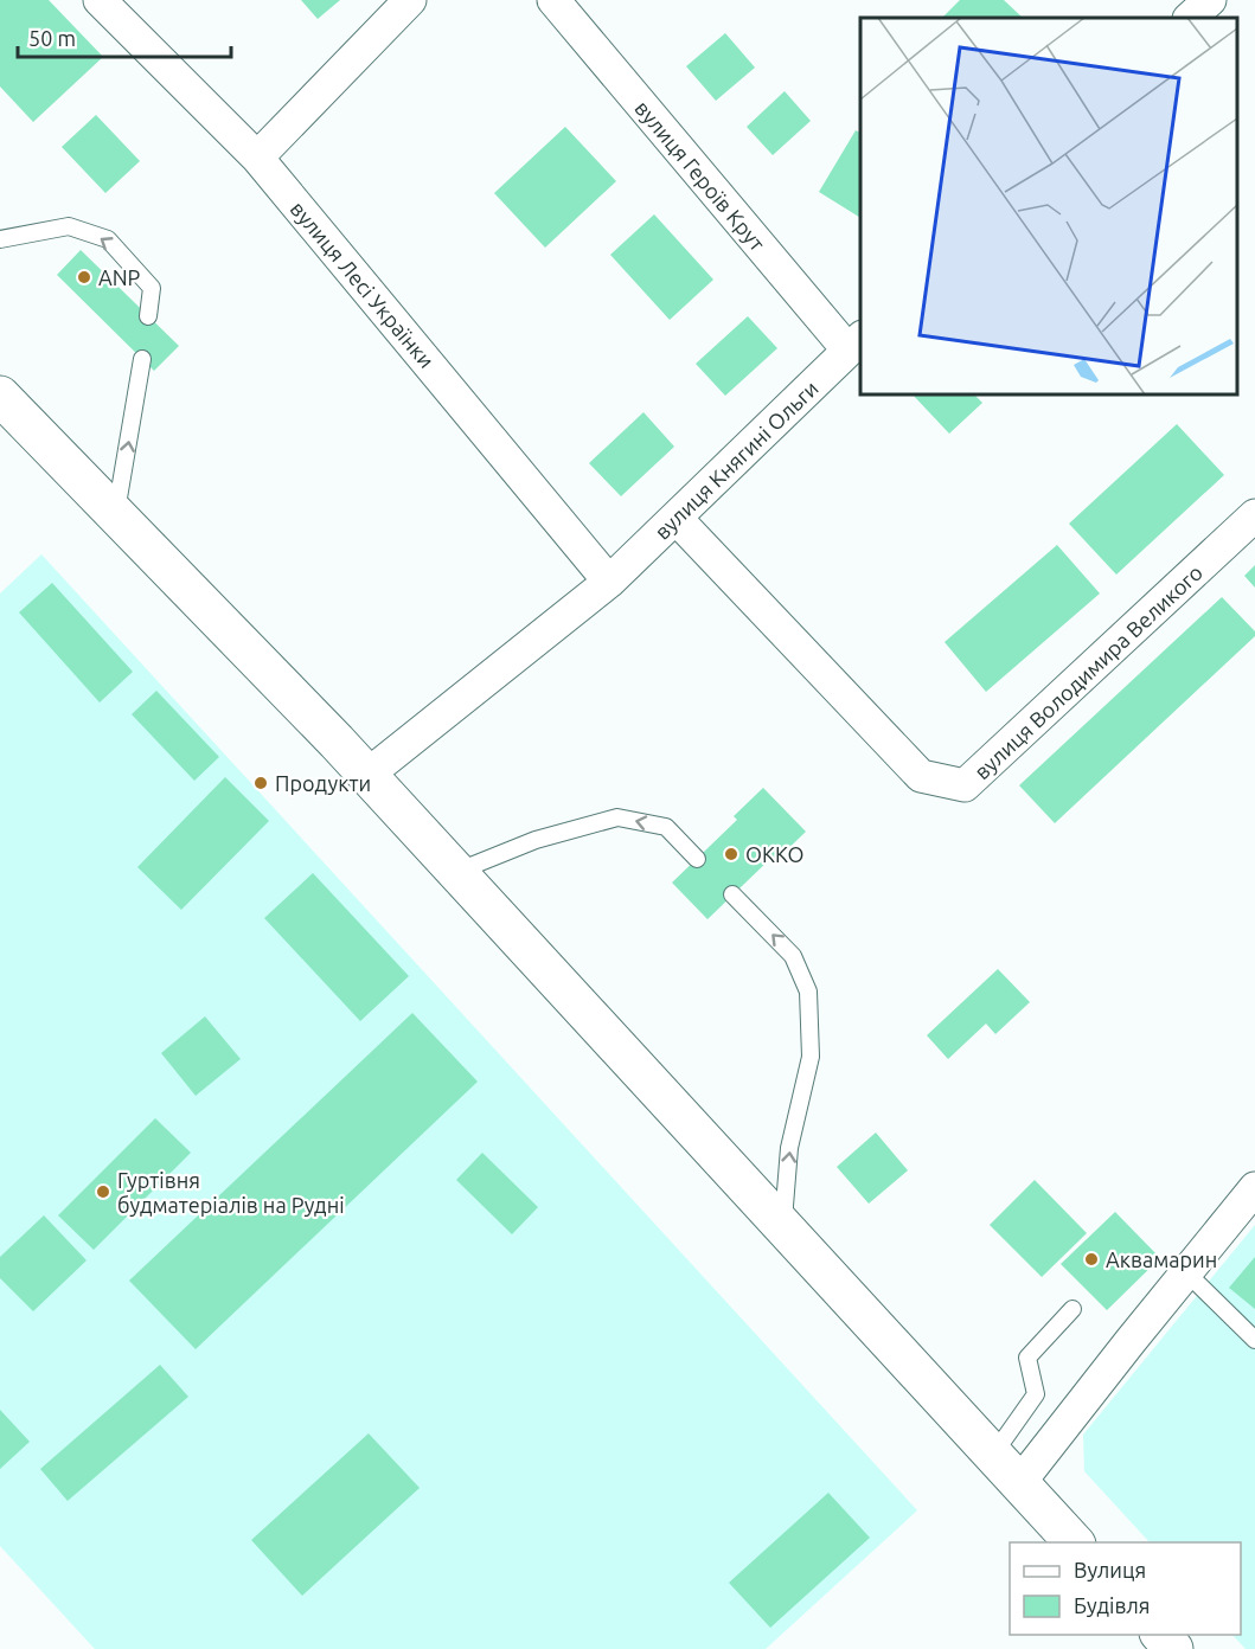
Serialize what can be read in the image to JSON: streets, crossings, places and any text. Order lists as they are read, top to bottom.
{
  "streets": {
    "street": [
      "вулиця Героїв Крут",
      "вулиця Лесі Українки",
      "вулиця Княгині Ольги",
      "вулиця Володимира Великого"
    ]
  },
  "crossings": [
    ["вулиця Героїв Крут", "вулиця Княгині Ольги"],
    ["вулиця Лесі Українки", "вулиця Княгині Ольги"],
    ["вулиця Княгині Ольги", "вулиця Володимира Великого"]
  ],
  "places": [
    "ANP",
    "Продукти",
    "OKKO",
    "Гуртівня будматеріалів на Рудні",
    "Аквамарин"
  ],
  "legend": ["Вулиця", "Будівля"],
  "scale_bar": "50 m"
}
